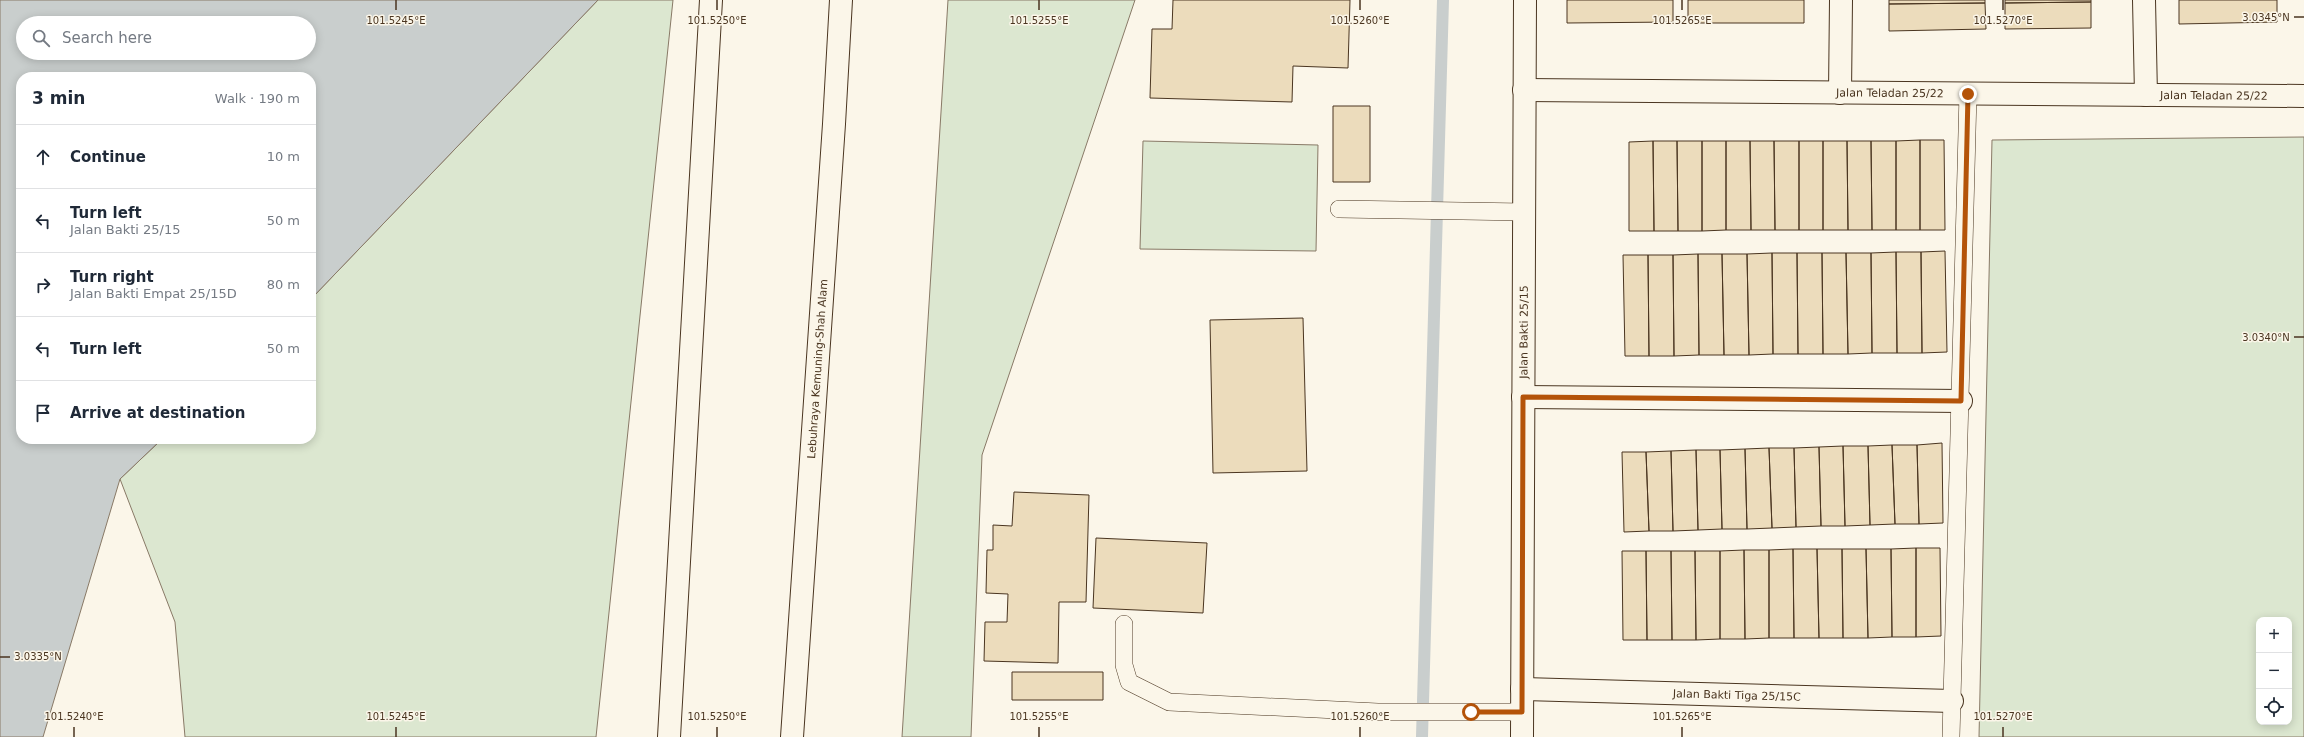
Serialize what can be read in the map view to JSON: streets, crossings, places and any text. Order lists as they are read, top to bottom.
{
  "streets": {
    "main road": [
      "Jalan Teladan 25/22",
      "Jalan Bakti 25/15",
      "Lebuhraya Kemuning-Shah Alam",
      "Jalan Bakti Tiga 25/15C"
    ]
  },
  "crossings": [
    ["Jalan Teladan 25/22", "Jalan Bakti 25/15"],
    ["Jalan Bakti 25/15", "Jalan Bakti Tiga 25/15C"]
  ],
  "page": {
    "search": "Search here",
    "heading": ["3 min", "Walk · 190 m"],
    "list": [
      ["Continue", "10 m"],
      ["Turn left", "Jalan Bakti 25/15", "50 m"],
      ["Turn right", "Jalan Bakti Empat 25/15D", "80 m"],
      ["Turn left", "50 m"],
      "Arrive at destination"
    ],
    "map_buttons": ["+", "−"]
  },
  "coordinates": [
    "3.0345°N",
    "101.5245°E",
    "101.5250°E",
    "101.5255°E",
    "101.5260°E",
    "101.5265°E",
    "101.5270°E",
    "3.0340°N",
    "3.0335°N",
    "101.5240°E"
  ]
}
